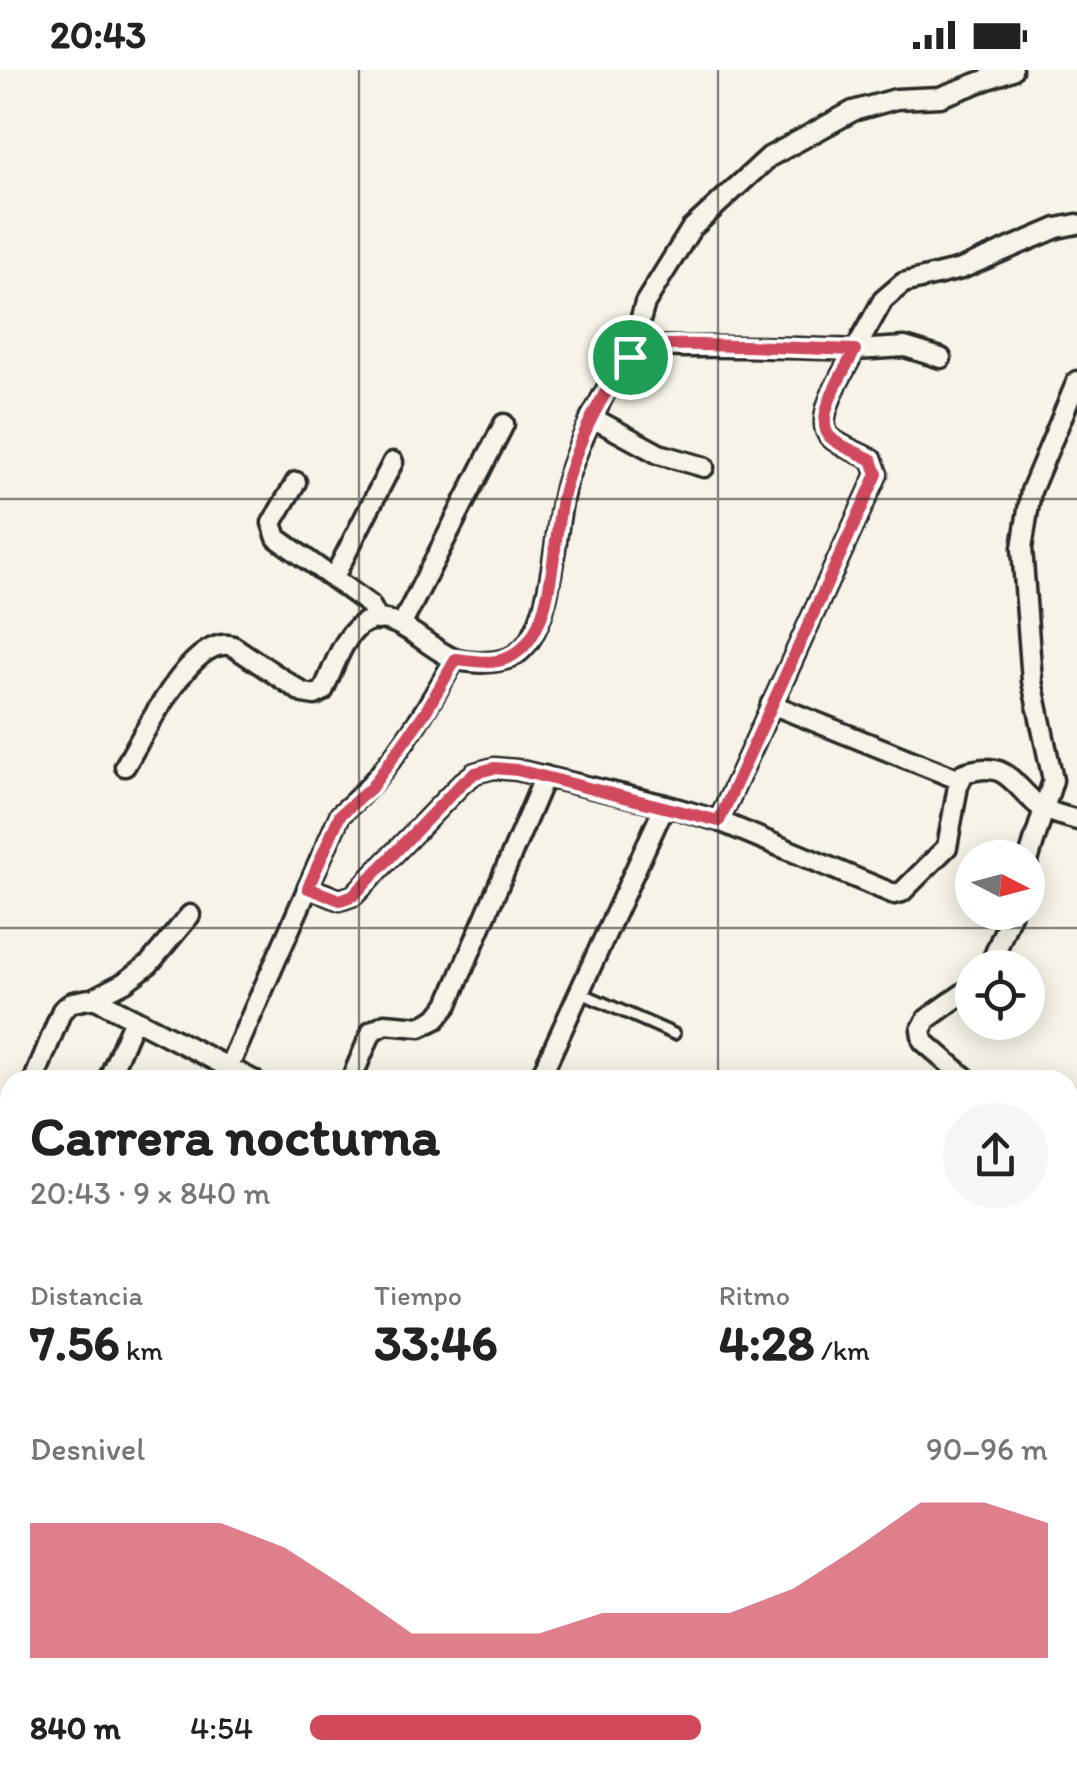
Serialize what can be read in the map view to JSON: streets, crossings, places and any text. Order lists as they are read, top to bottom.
{
  "north": "right",
  "page": {
    "status": "20:43",
    "heading": ["Carrera nocturna", "20:43 · 9 × 840 m"],
    "stats": [
      ["Distancia", "7.56 km"],
      ["Tiempo", "33:46"],
      ["Ritmo", "4:28 /km"]
    ],
    "chart": ["Desnivel", "90–96 m"],
    "list": [
      {
        "name": "840 m",
        "note": "4:54"
      }
    ]
  }
}
